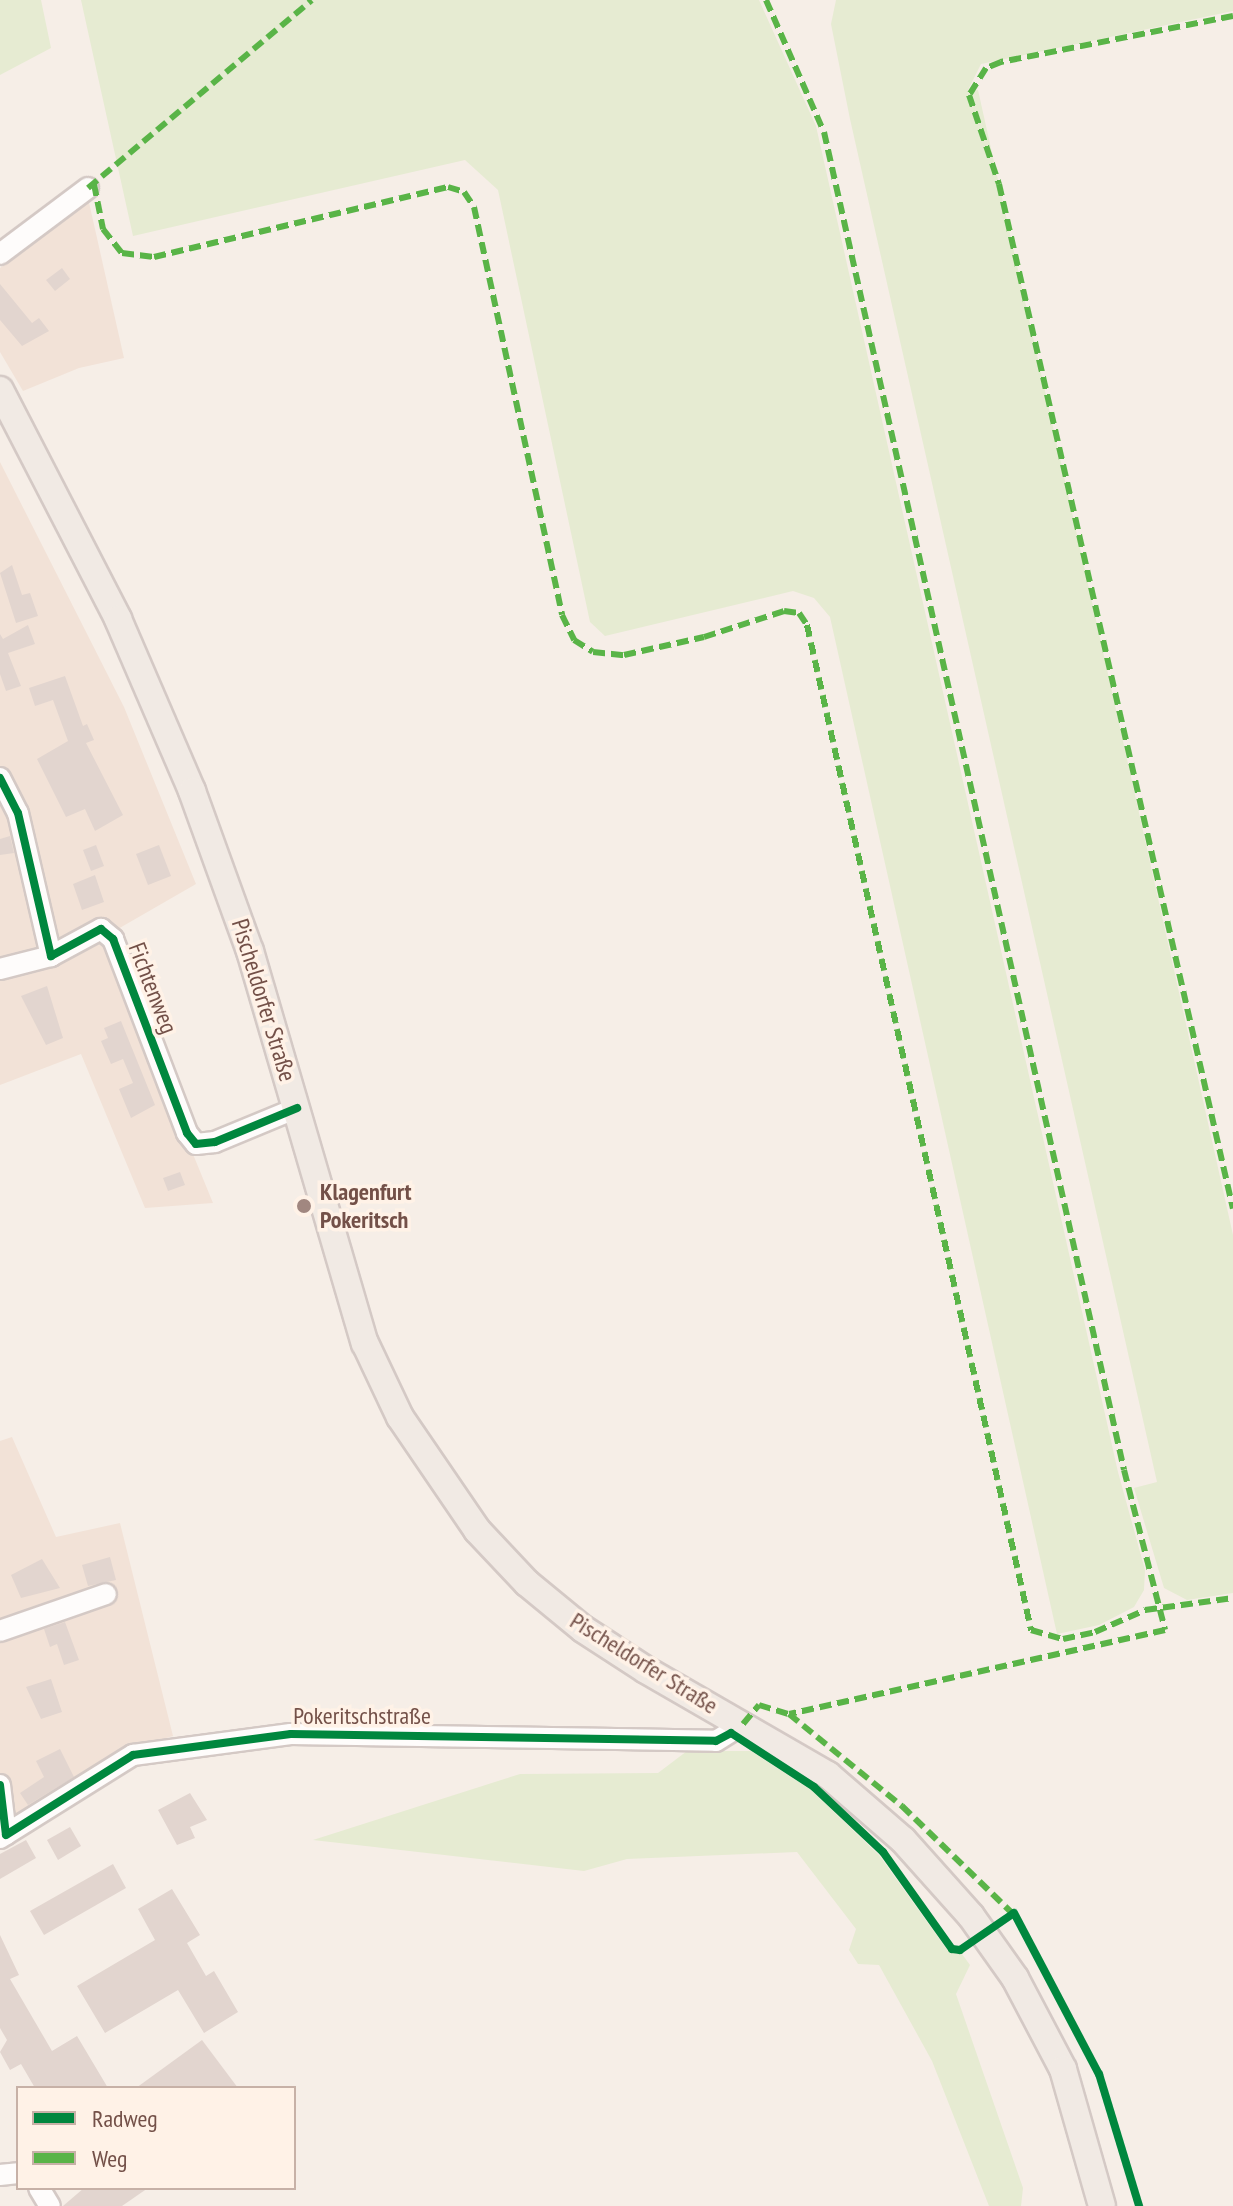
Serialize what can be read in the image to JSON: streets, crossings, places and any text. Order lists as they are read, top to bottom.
{
  "streets": {
    "main road": ["Pischeldorfer Straße"],
    "street": ["Fichtenweg", "Pokeritschstraße"]
  },
  "crossings": [
    ["Fichtenweg", "Pischeldorfer Straße"],
    ["Pischeldorfer Straße", "Pokeritschstraße"]
  ],
  "places": ["Klagenfurt Pokeritsch"],
  "legend": ["Radweg", "Weg"]
}
